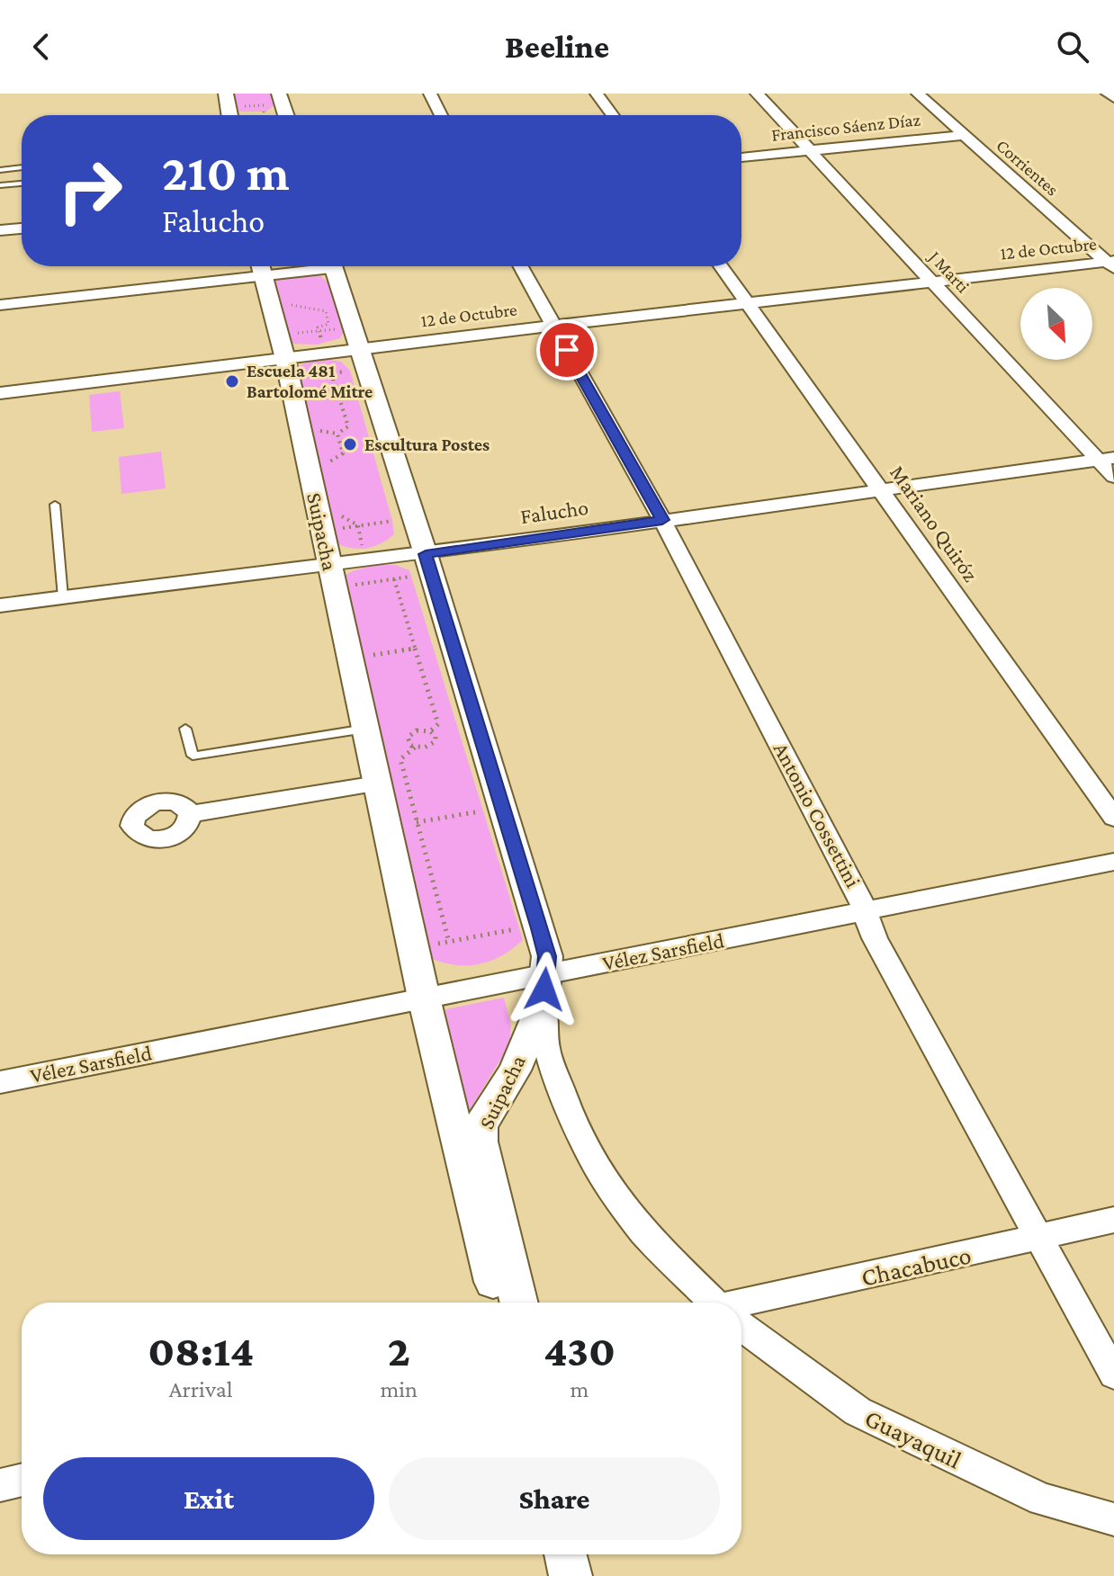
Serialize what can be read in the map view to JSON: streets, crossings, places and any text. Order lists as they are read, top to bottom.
{
  "streets": {
    "street": [
      "Francisco Sáenz Díaz",
      "Corrientes",
      "12 de Octubre",
      "J Marti",
      "Falucho",
      "Mariano Quiróz",
      "Suipacha",
      "Antonio Cossettini",
      "Vélez Sarsfield",
      "Chacabuco",
      "Guayaquil"
    ]
  },
  "crossings": [
    ["Francisco Sáenz Díaz", "Corrientes"],
    ["Francisco Sáenz Díaz", "J Marti"],
    ["Corrientes", "12 de Octubre"],
    ["12 de Octubre", "J Marti"],
    ["12 de Octubre", "Mariano Quiróz"],
    ["12 de Octubre", "Suipacha"],
    ["12 de Octubre", "Antonio Cossettini"],
    ["J Marti", "Falucho"],
    ["Falucho", "Mariano Quiróz"],
    ["Falucho", "Suipacha"],
    ["Falucho", "Antonio Cossettini"],
    ["Suipacha", "Vélez Sarsfield"],
    ["Suipacha", "Guayaquil"],
    ["Antonio Cossettini", "Vélez Sarsfield"],
    ["Antonio Cossettini", "Chacabuco"]
  ],
  "places": ["Escuela 481 Bartolomé Mitre", "Escultura Postes"],
  "north": "bottom right",
  "page": {
    "header": "Beeline",
    "turn": ["210 m", "Falucho"],
    "eta": [
      "08:14",
      "Arrival",
      "2",
      "min",
      "430",
      "m"
    ],
    "buttons": ["Exit", "Share"]
  }
}
